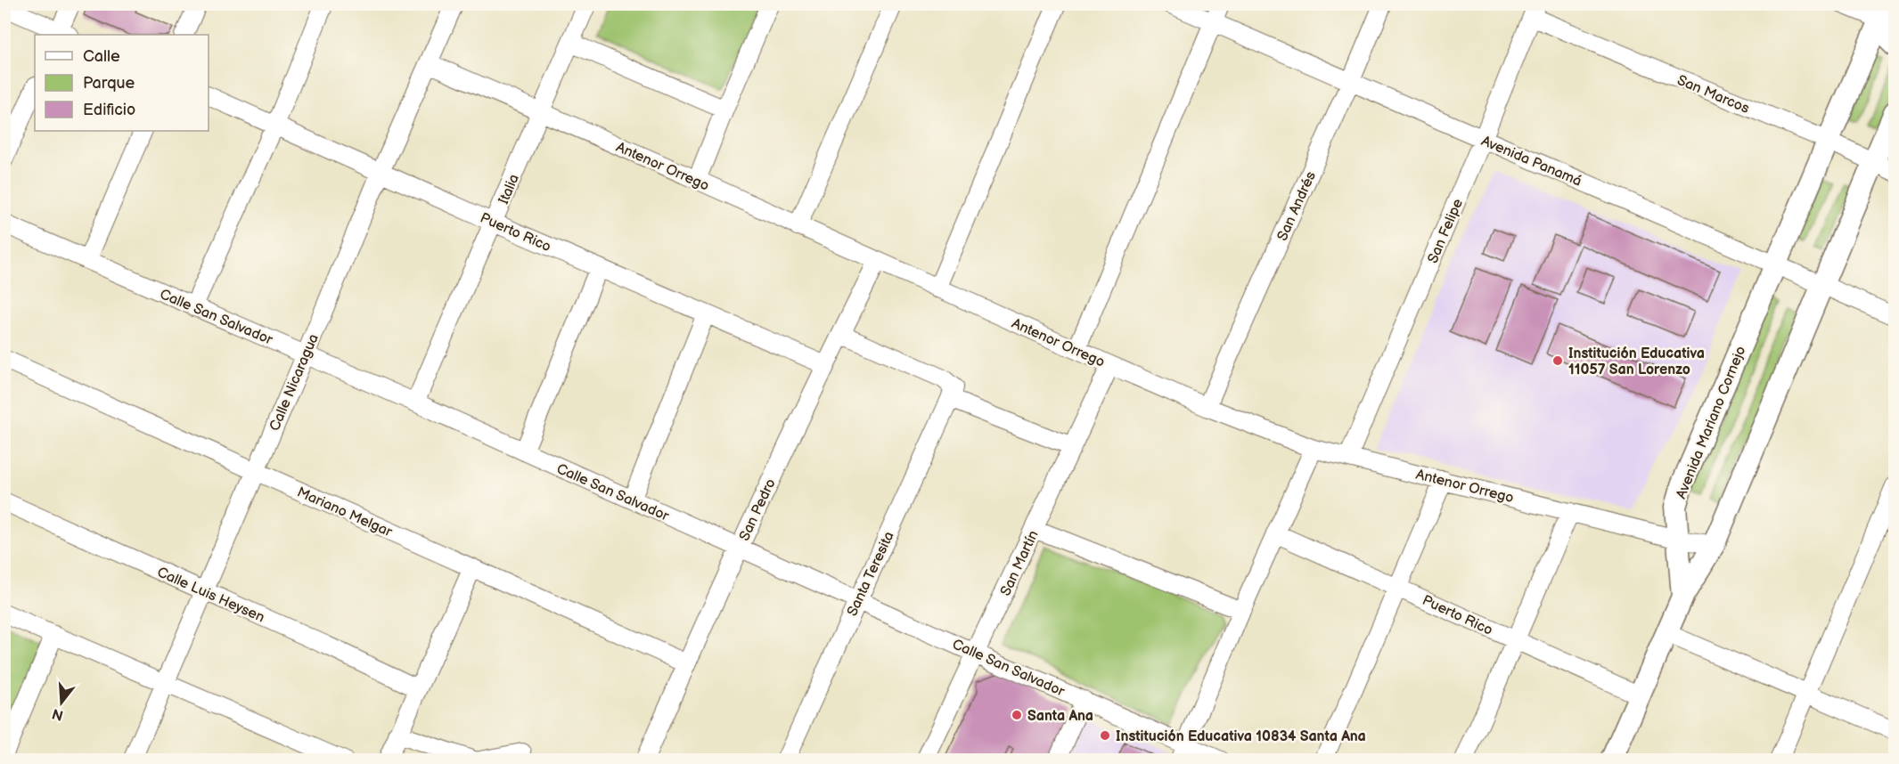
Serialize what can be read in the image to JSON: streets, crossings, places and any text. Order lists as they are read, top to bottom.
{
  "streets": {
    "street": [
      "San Marcos",
      "Avenida Panamá",
      "Antenor Orrego",
      "Italia",
      "San Andrés",
      "San Felipe",
      "Puerto Rico",
      "Calle San Salvador",
      "Calle Nicaragua",
      "Avenida Mariano Cornejo",
      "San Pedro",
      "Mariano Melgar",
      "San Martín",
      "Santa Teresita",
      "Calle Luis Heysen"
    ]
  },
  "crossings": [
    ["San Marcos", "San Felipe"],
    ["San Marcos", "Avenida Mariano Cornejo"],
    ["Avenida Panamá", "San Andrés"],
    ["Avenida Panamá", "San Felipe"],
    ["Avenida Panamá", "Avenida Mariano Cornejo"],
    ["Antenor Orrego", "Italia"],
    ["Antenor Orrego", "San Andrés"],
    ["Antenor Orrego", "San Felipe"],
    ["Antenor Orrego", "Calle Nicaragua"],
    ["Antenor Orrego", "Avenida Mariano Cornejo"],
    ["Antenor Orrego", "San Pedro"],
    ["Antenor Orrego", "San Martín"],
    ["Italia", "Puerto Rico"],
    ["Italia", "Calle San Salvador"],
    ["Puerto Rico", "Calle Nicaragua"],
    ["Puerto Rico", "San Pedro"],
    ["Calle San Salvador", "Calle Nicaragua"],
    ["Calle San Salvador", "San Pedro"],
    ["Calle San Salvador", "San Martín"],
    ["Calle San Salvador", "Santa Teresita"],
    ["Calle Nicaragua", "Mariano Melgar"],
    ["Calle Nicaragua", "Calle Luis Heysen"],
    ["San Pedro", "Mariano Melgar"]
  ],
  "places": ["Institución Educativa 11057 San Lorenzo", "Santa Ana", "Institución Educativa 10834 Santa Ana"],
  "legend": ["Calle", "Parque", "Edificio"],
  "north": "bottom"
}
